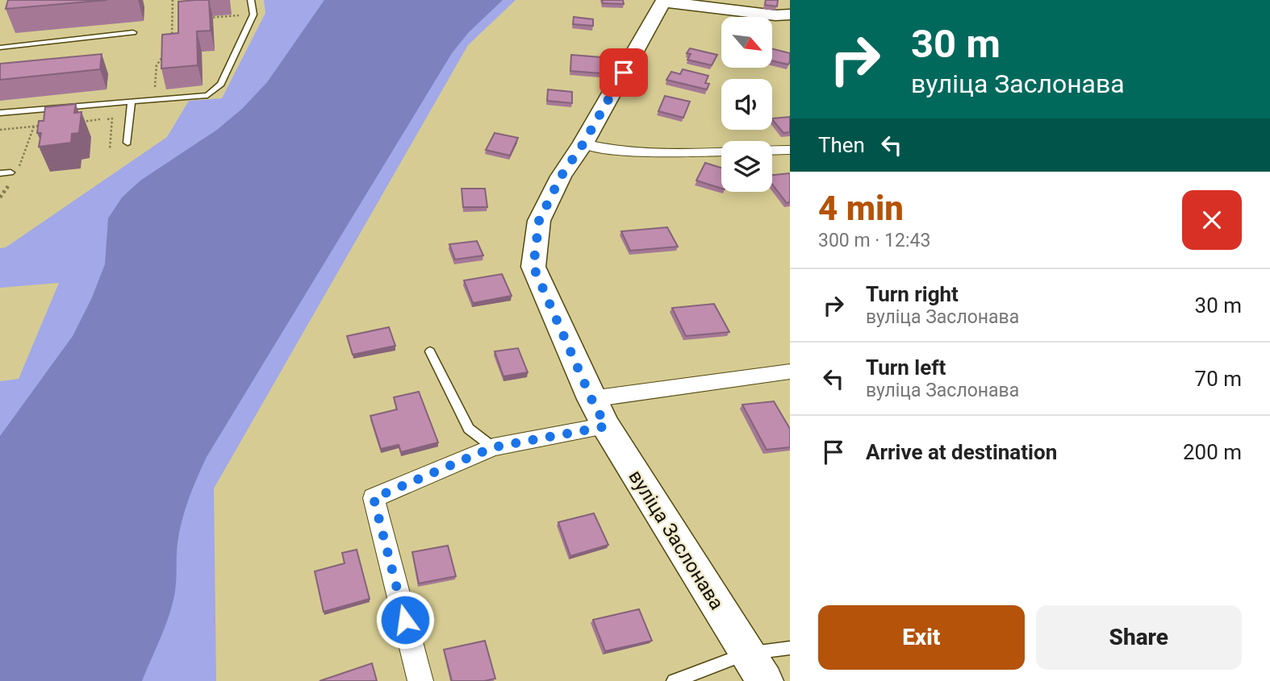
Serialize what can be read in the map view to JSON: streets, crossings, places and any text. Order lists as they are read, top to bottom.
{
  "streets": {
    "street": ["вуліца Заслонава"]
  },
  "north": "bottom right",
  "page": {
    "turn": ["30 m", "вуліца Заслонава"],
    "then": "Then",
    "heading": ["4 min", "300 m · 12:43"],
    "list": [
      {
        "name": "Turn right",
        "note": "вуліца Заслонава",
        "value": "30 m"
      },
      {
        "name": "Turn left",
        "note": "вуліца Заслонава",
        "value": "70 m"
      },
      {
        "name": "Arrive at destination",
        "value": "200 m"
      }
    ],
    "buttons": ["Exit", "Share"]
  }
}
